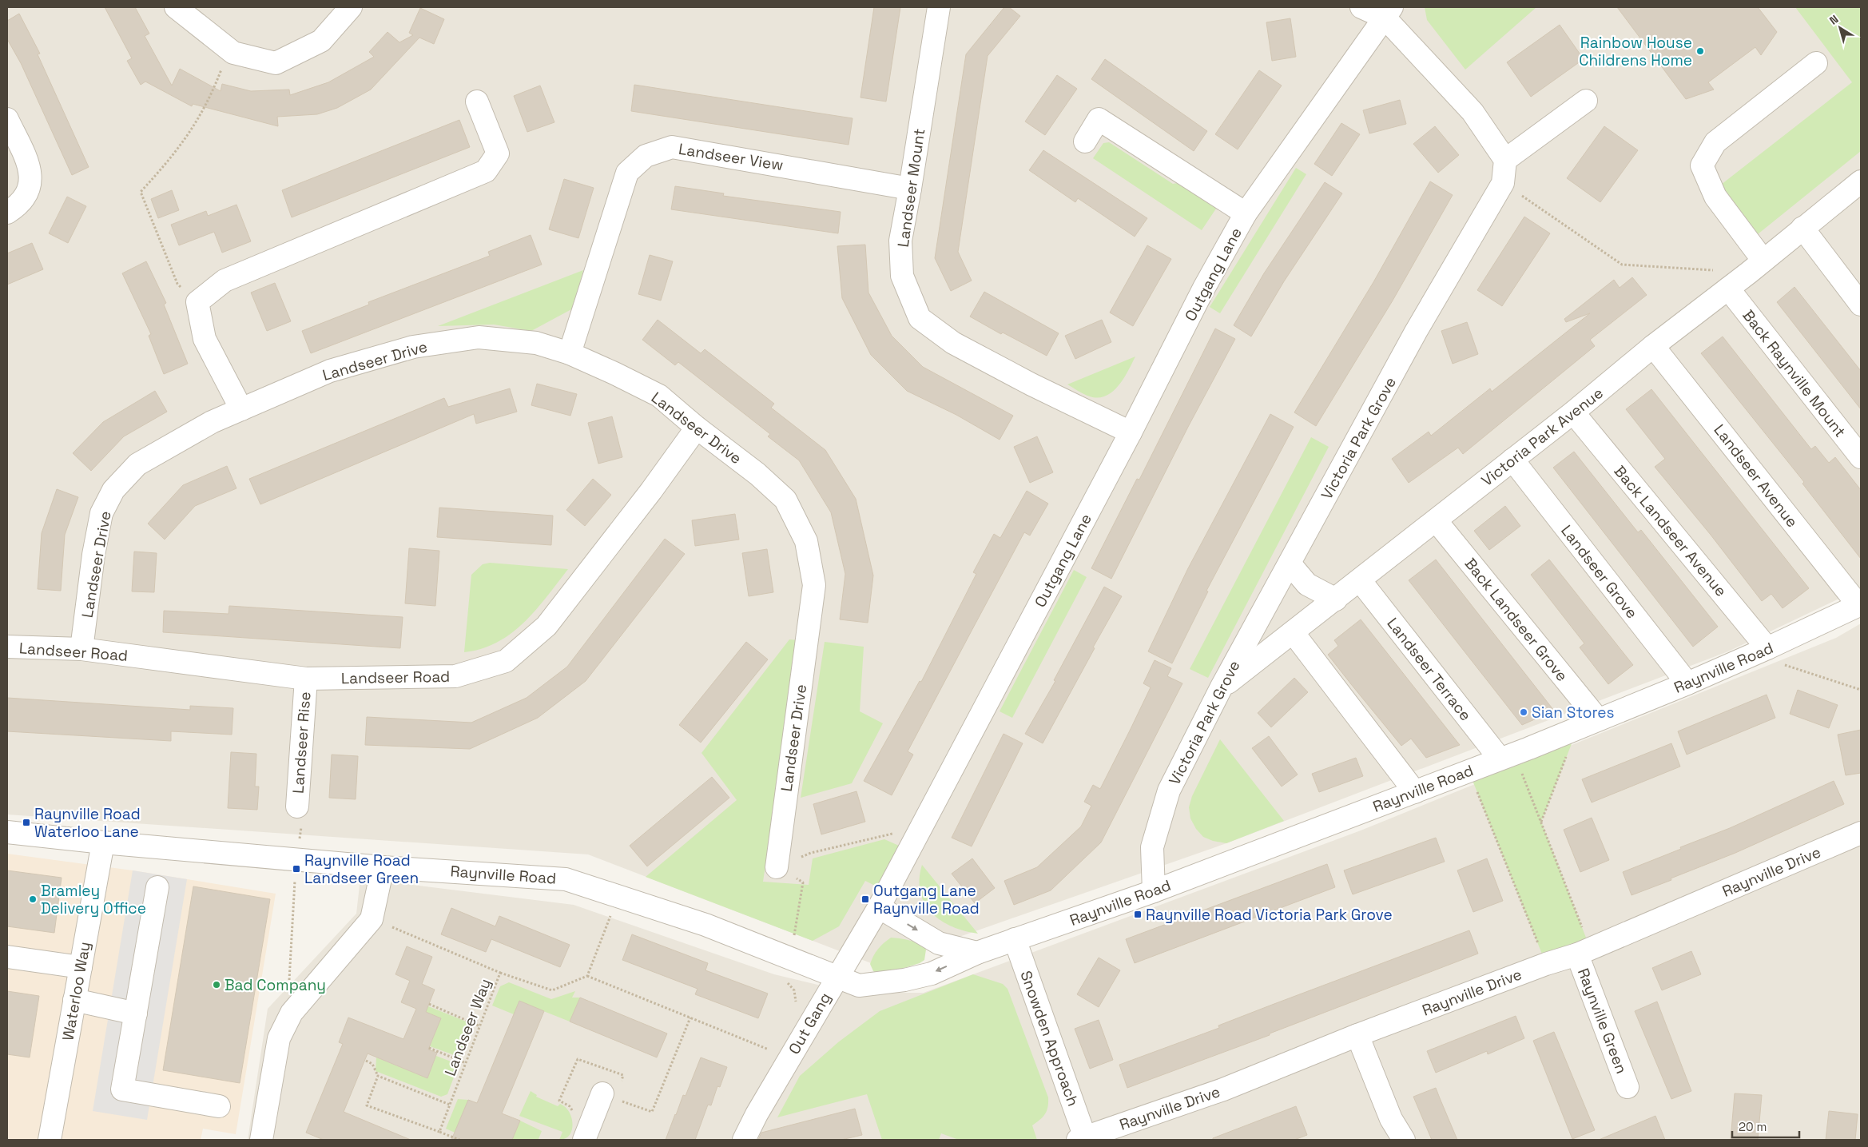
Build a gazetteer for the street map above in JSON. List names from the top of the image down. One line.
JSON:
{"streets":{"street":["Landseer View","Landseer Mount","Outgang Lane","Landseer Drive","Back Raynville Mount","Victoria Park Avenue","Victoria Park Grove","Landseer Avenue","Back Landseer Avenue","Landseer Grove","Back Landseer Grove","Landseer Road","Raynville Road","Landseer Terrace","Landseer Rise","Raynville Drive","Waterloo Way","Raynville Green","Out Gang","Snowden Approach"],"path":["Landseer Way"]},"crossings":[["Landseer View","Landseer Mount"],["Landseer View","Landseer Drive"],["Landseer Mount","Outgang Lane"],["Outgang Lane","Out Gang"],["Landseer Drive","Landseer Road"],["Back Raynville Mount","Victoria Park Avenue"],["Victoria Park Avenue","Victoria Park Grove"],["Victoria Park Avenue","Landseer Avenue"],["Victoria Park Avenue","Back Landseer Avenue"],["Victoria Park Avenue","Landseer Grove"],["Victoria Park Avenue","Back Landseer Grove"],["Victoria Park Avenue","Landseer Terrace"],["Victoria Park Grove","Raynville Road"],["Landseer Avenue","Raynville Road"],["Back Landseer Avenue","Raynville Road"],["Landseer Grove","Raynville Road"],["Back Landseer Grove","Raynville Road"],["Landseer Road","Landseer Rise"],["Raynville Road","Landseer Terrace"],["Raynville Road","Waterloo Way"],["Raynville Road","Out Gang"],["Raynville Road","Snowden Approach"],["Raynville Drive","Raynville Green"],["Raynville Drive","Snowden Approach"]],"places":{"other":["Rainbow House Childrens Home","Sian Stores","Bramley Delivery Office","Bad Company"],"transit":["Raynville Road Waterloo Lane","Raynville Road Landseer Green","Outgang Lane Raynville Road","Raynville Road Victoria Park Grove"]},"scale_bar":"20 m","north":"top left"}
